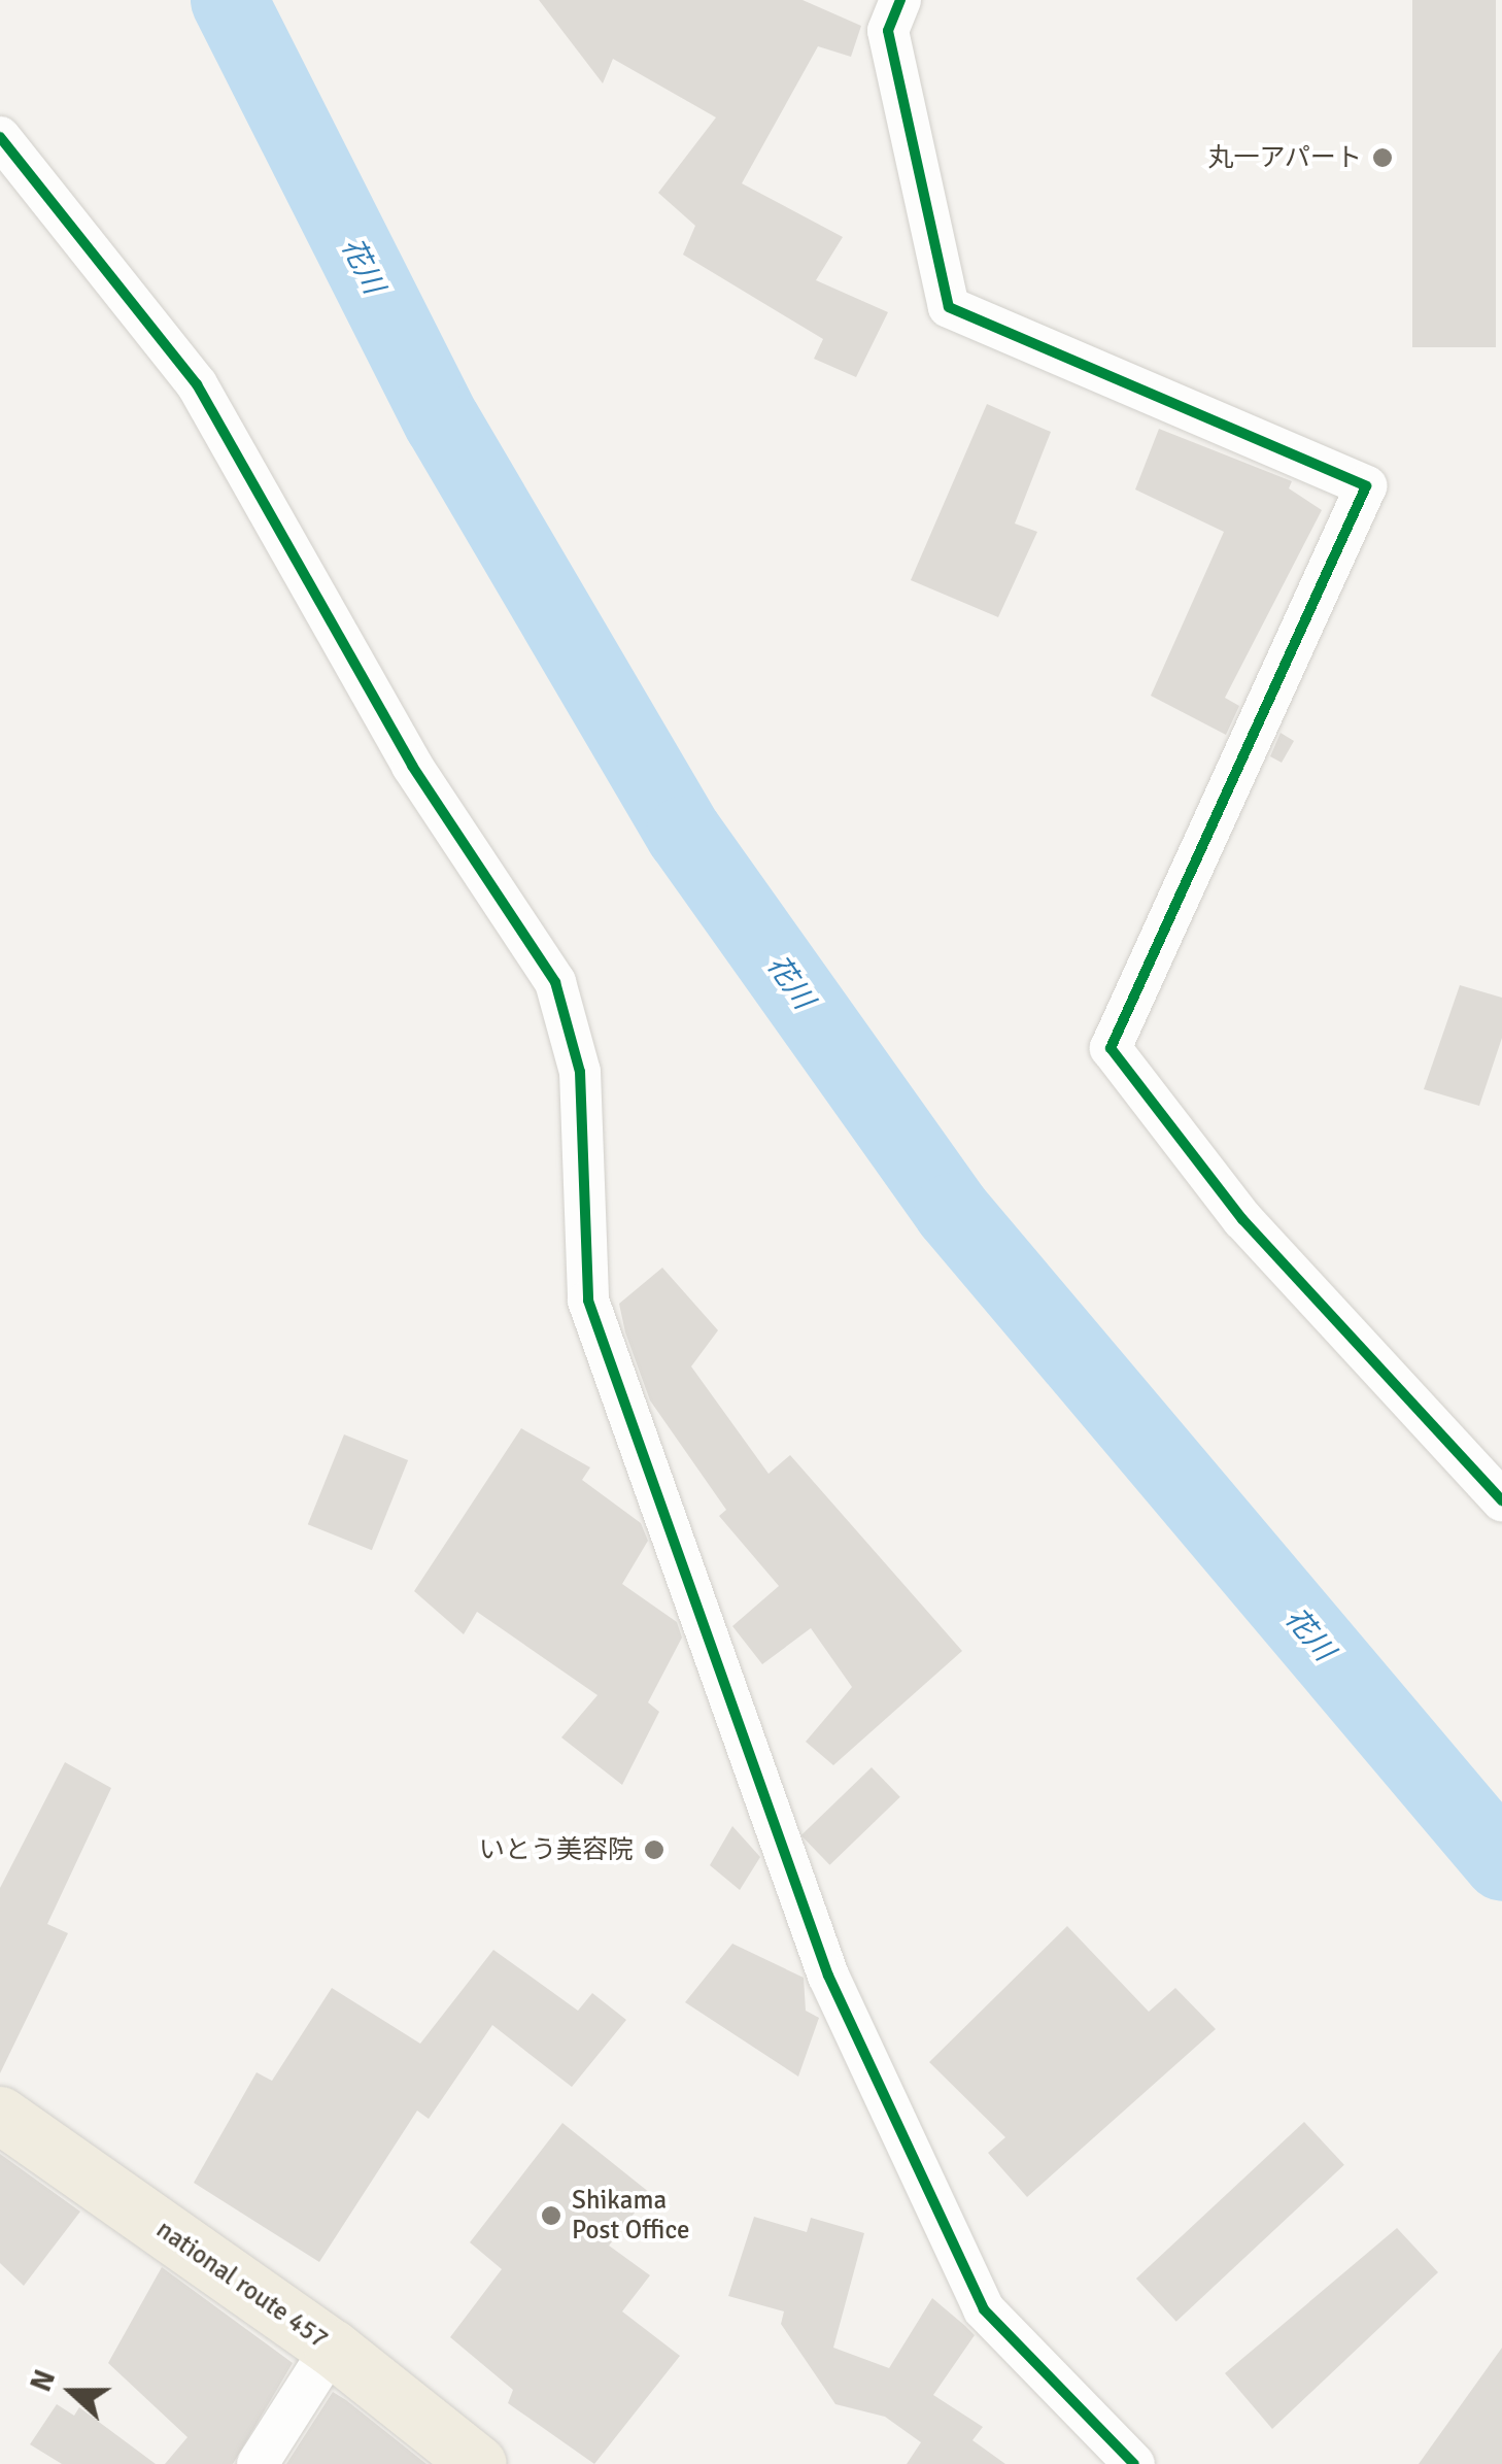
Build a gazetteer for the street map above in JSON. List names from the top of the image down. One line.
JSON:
{"streets":{"highway":["national route 457"]},"water":["花川"],"places":["丸一アパート","いとう美容院","Shikama Post Office"],"north":"left"}
